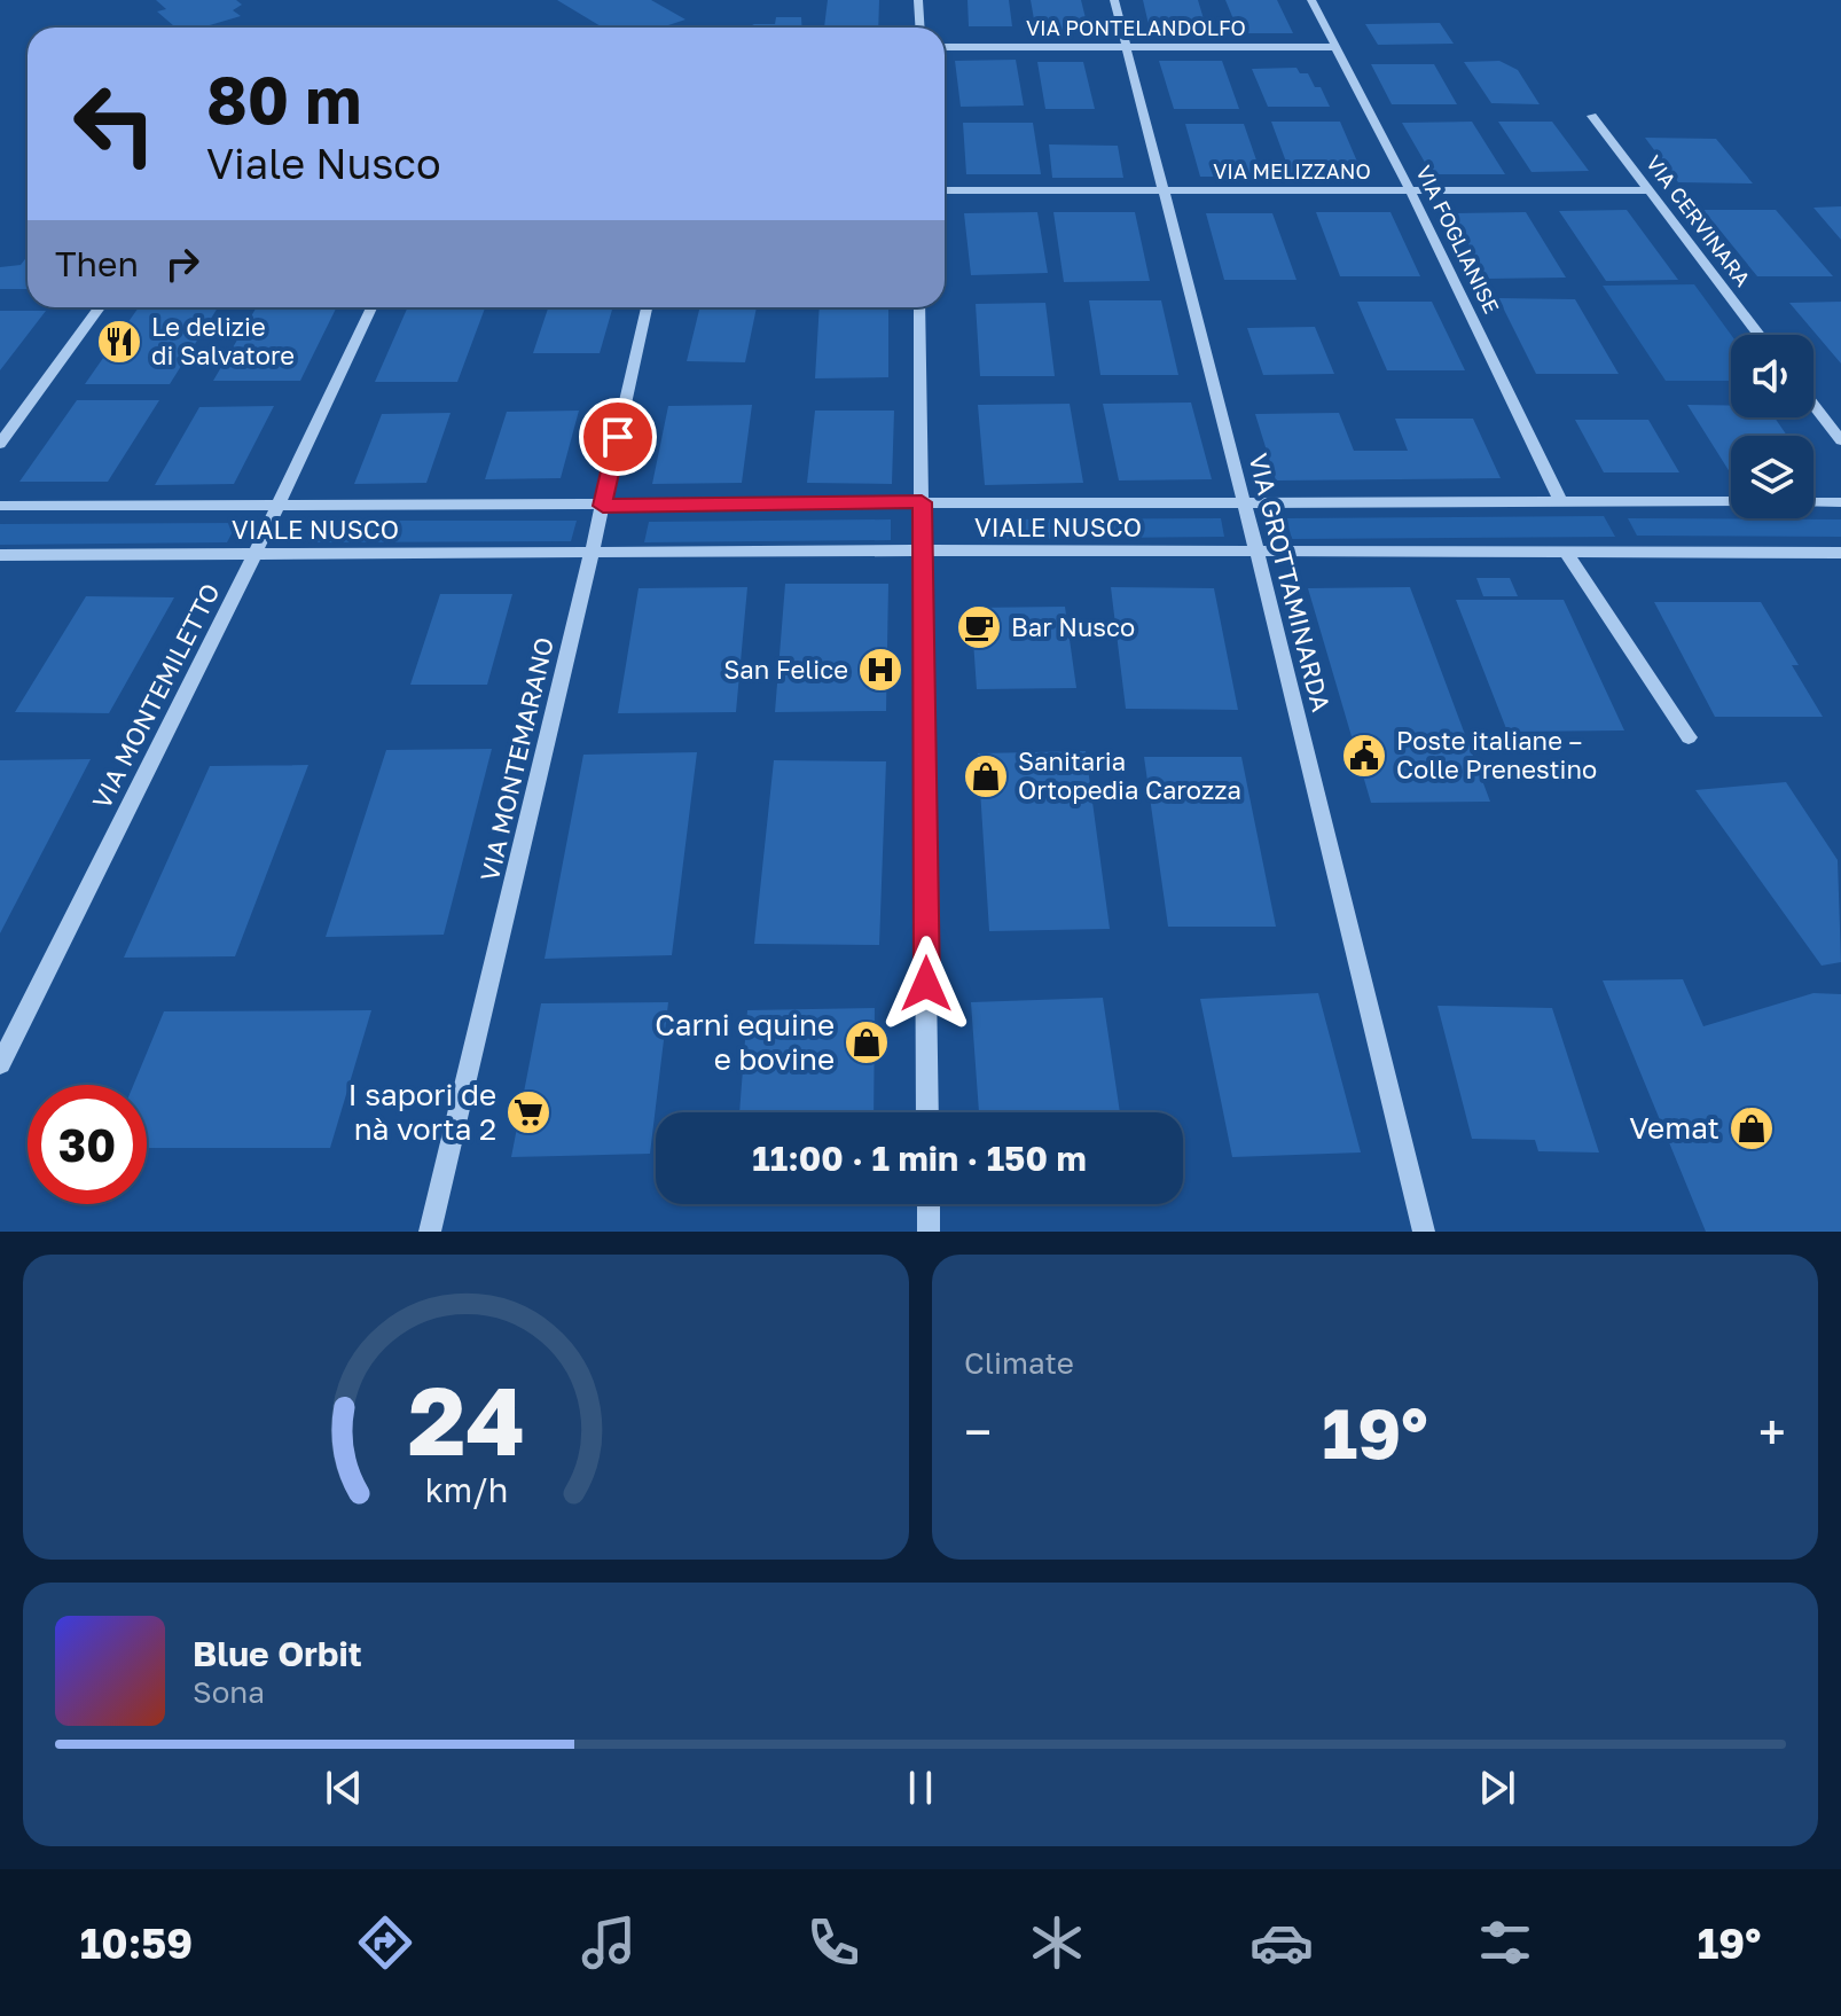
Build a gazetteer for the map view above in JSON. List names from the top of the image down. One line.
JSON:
{"streets":{"street":["VIA PONTELANDOLFO","VIA MELIZZANO","VIA CERVINARA","VIA FOGLIANISE","VIALE NUSCO","VIA GROTTAMINARDA","VIA MONTEMILETTO","VIA MONTEMARANO"]},"crossings":[["VIA PONTELANDOLFO","VIA FOGLIANISE"],["VIA PONTELANDOLFO","VIA GROTTAMINARDA"],["VIA MELIZZANO","VIA CERVINARA"],["VIA MELIZZANO","VIA FOGLIANISE"],["VIA MELIZZANO","VIA GROTTAMINARDA"],["VIA FOGLIANISE","VIALE NUSCO"],["VIALE NUSCO","VIA GROTTAMINARDA"],["VIALE NUSCO","VIA MONTEMILETTO"],["VIALE NUSCO","VIA MONTEMARANO"]],"places":{"restaurant":["Le delizie di Salvatore"],"cafe":["Bar Nusco"],"hospital":["San Felice"],"public building":["Poste italiane – Colle Prenestino"],"shop":["Sanitaria Ortopedia Carozza","Carni equine e bovine","Vemat"],"supermarket":["I sapori de nà vorta 2"]},"page":{"turn":["80 m","Viale Nusco"],"then":"Then","limit":"30","trip":"11:00 · 1 min · 150 m","tile":"Climate","heat":["−","19°","+"],"song":["Blue Orbit","Sona"],"tabs":["10:59","19°"],"gauge":["24","km/h"]}}
